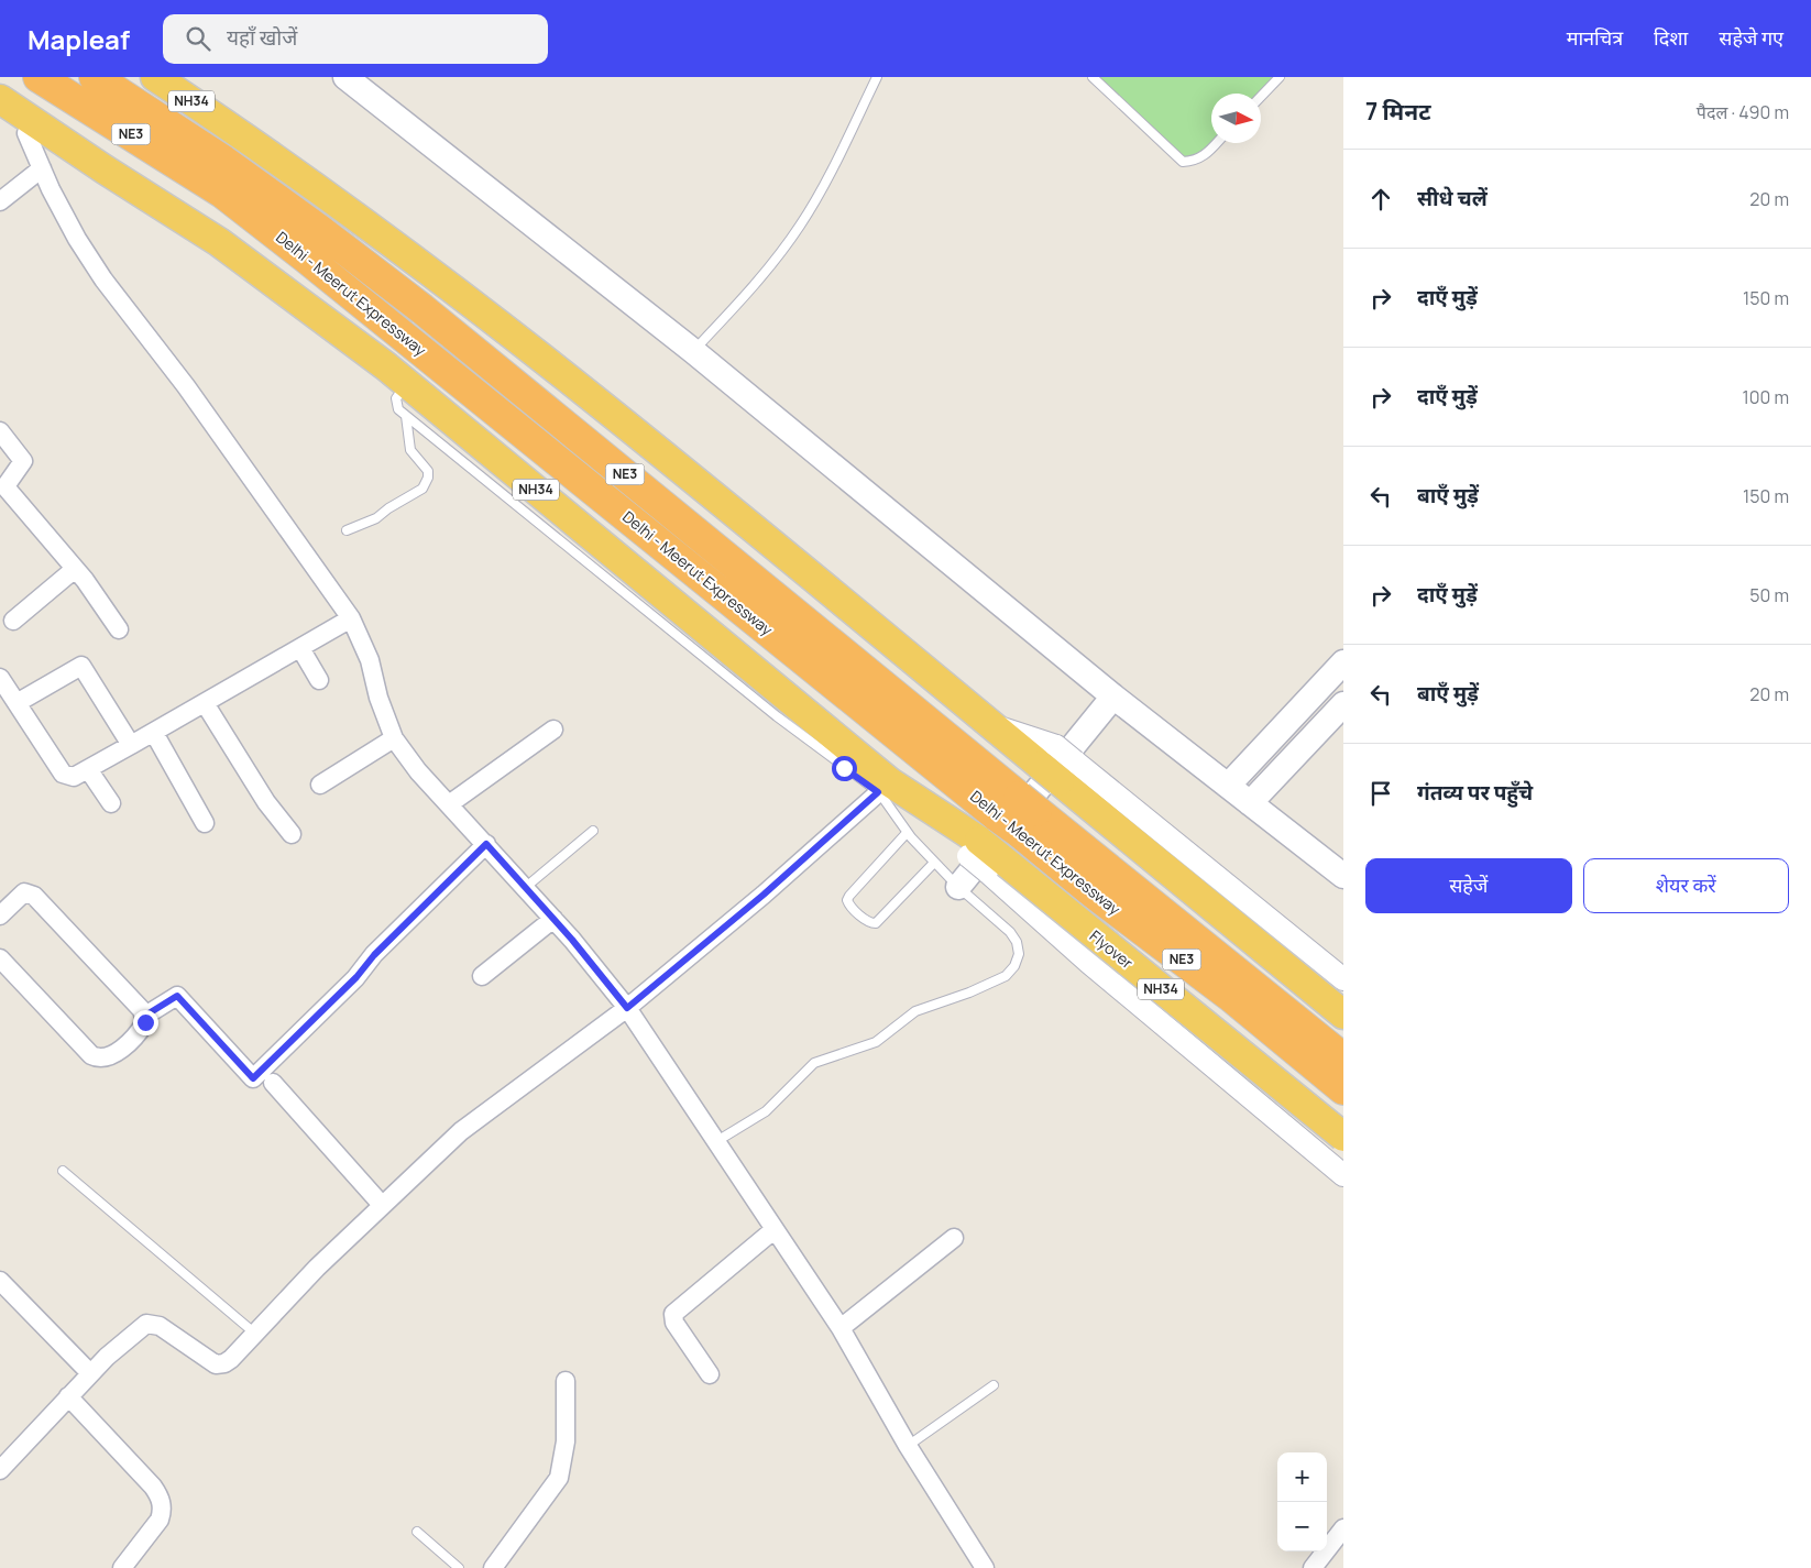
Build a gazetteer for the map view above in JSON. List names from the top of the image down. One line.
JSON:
{"streets":{"highway":["NH34","NE3","Delhi - Meerut Expressway","Flyover"]},"crossings":[["NH34","Flyover"]],"north":"right","page":{"header":"Mapleaf","search":"यहाँ खोजें","nav":["मानचित्र","दिशा","सहेजे गए"],"heading":["7 मिनट","पैदल · 490 m"],"list":[["सीधे चलें","20 m"],["दाएँ मुड़ें","150 m"],["दाएँ मुड़ें","100 m"],["बाएँ मुड़ें","150 m"],["दाएँ मुड़ें","50 m"],["बाएँ मुड़ें","20 m"],"गंतव्य पर पहुँचे"],"buttons":["सहेजें","शेयर करें"],"map_buttons":["+","−"]}}
